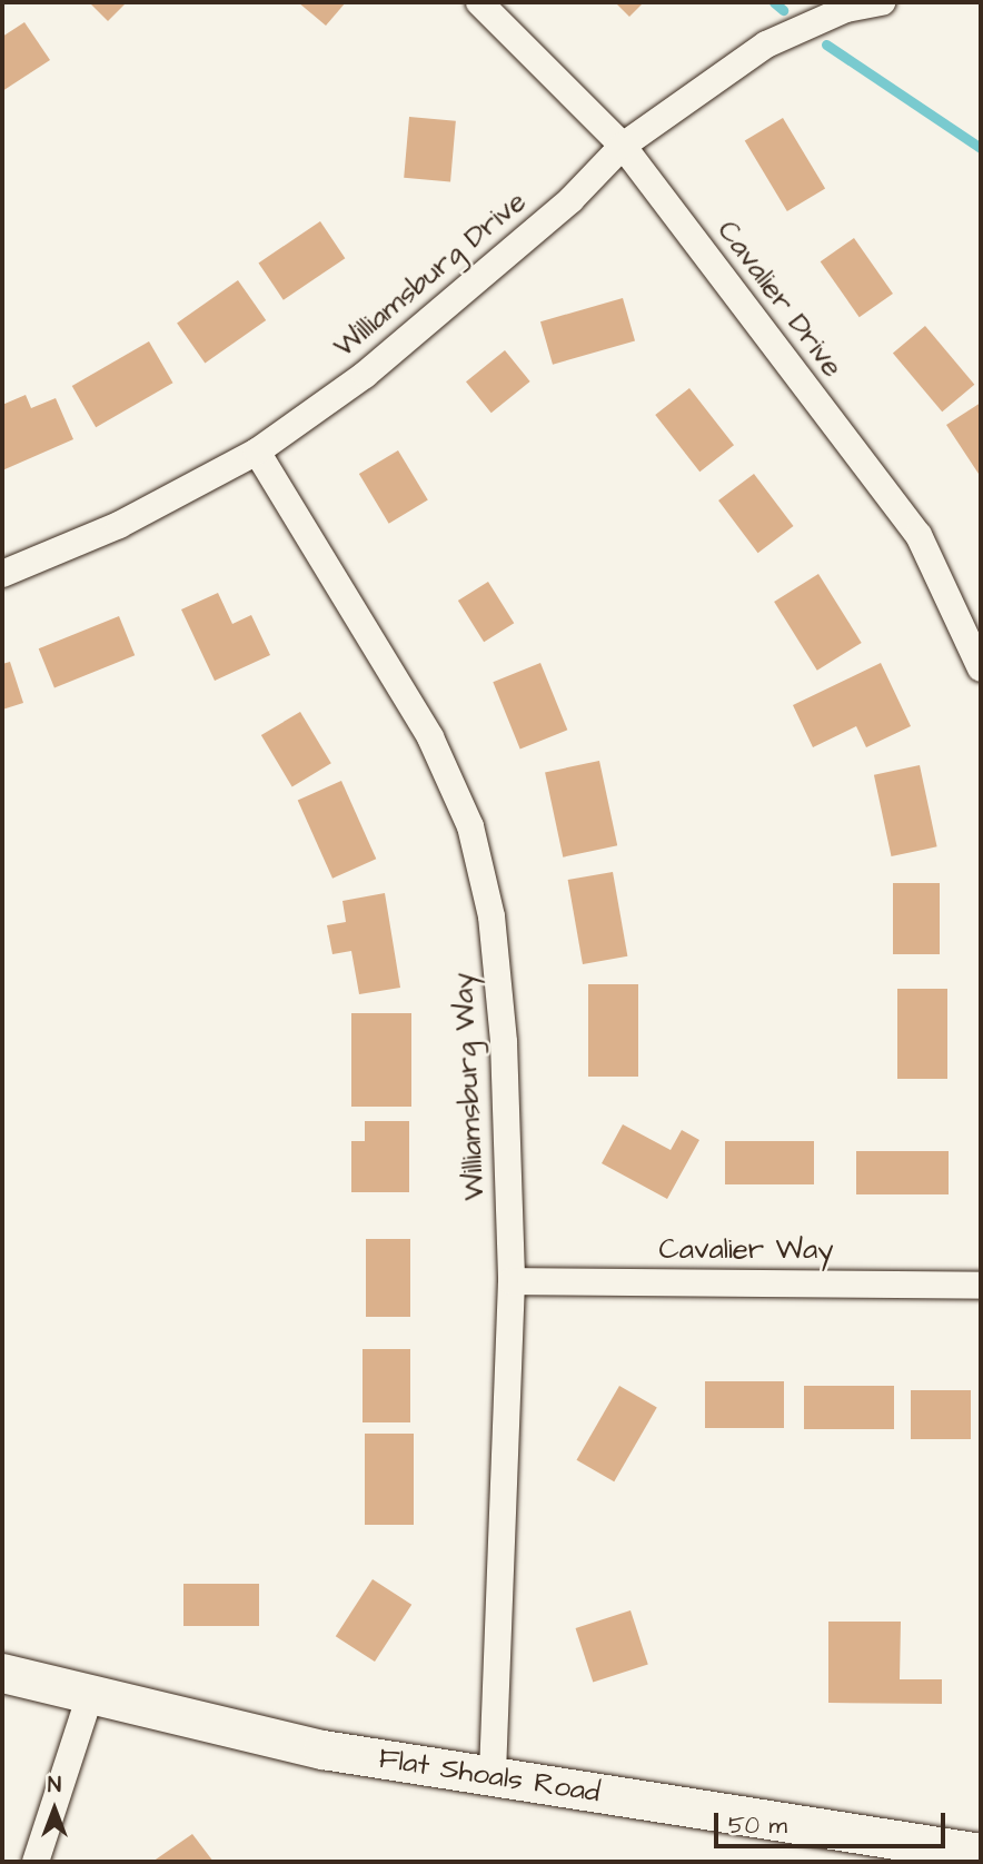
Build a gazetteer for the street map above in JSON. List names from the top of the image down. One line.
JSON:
{"streets":{"main road":["Flat Shoals Road"],"street":["Williamsburg Drive","Cavalier Drive","Williamsburg Way","Cavalier Way"]},"crossings":[["Williamsburg Drive","Cavalier Drive"],["Williamsburg Drive","Williamsburg Way"],["Williamsburg Way","Cavalier Way"],["Williamsburg Way","Flat Shoals Road"]],"scale_bar":"50 m","north":"top"}
